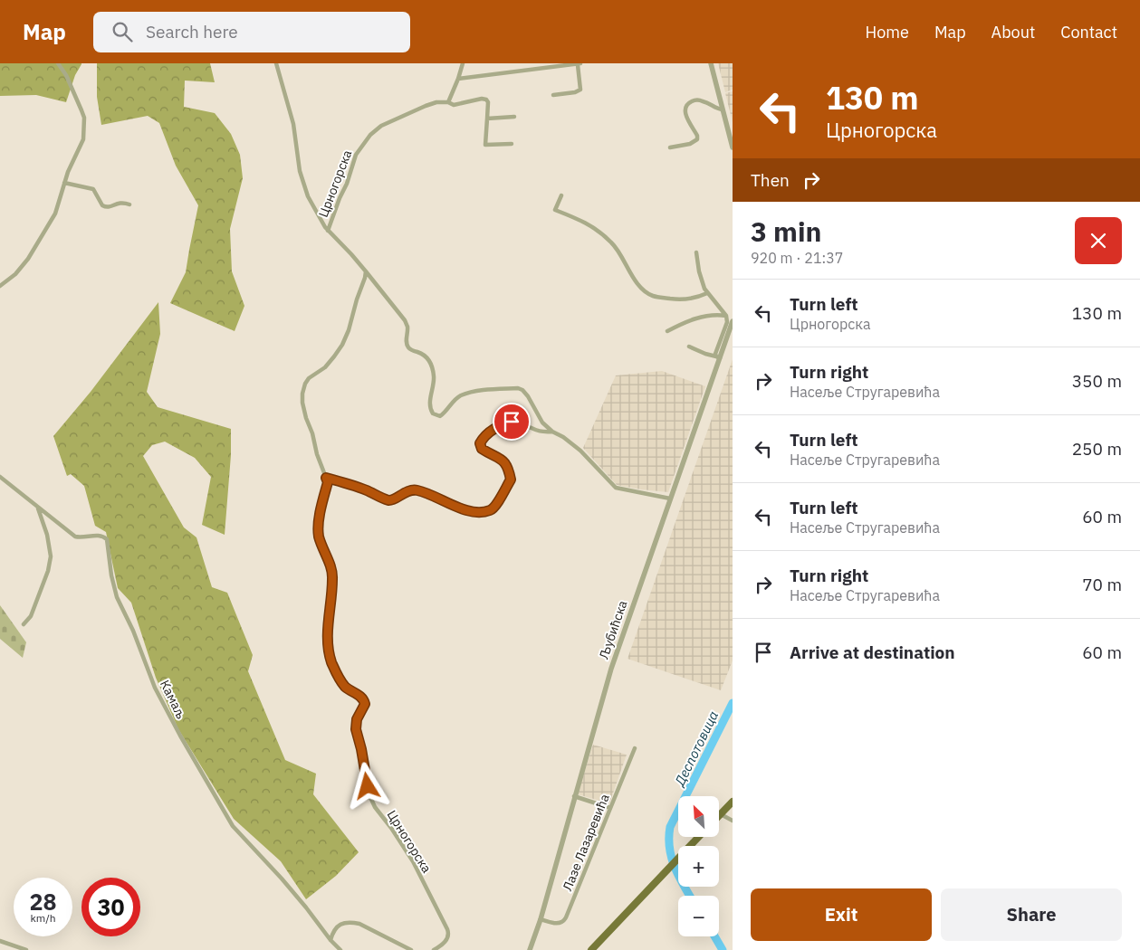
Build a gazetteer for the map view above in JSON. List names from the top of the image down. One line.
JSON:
{"streets":{"street":["Црногорска","Љубићска","Камаљ","Лазе Лазаревића"]},"crossings":[["Љубићска","Лазе Лазаревића"]],"water":["Деспотовица"],"north":"top left","page":{"header":"Map","search":"Search here","nav":["Home","Map","About","Contact"],"turn":["130 m","Црногорска"],"then":"Then","heading":["3 min","920 m · 21:37"],"list":[{"name":"Turn left","note":"Црногорска","value":"130 m"},{"name":"Turn right","note":"Насеље Стругаревића","value":"350 m"},{"name":"Turn left","note":"Насеље Стругаревића","value":"250 m"},{"name":"Turn left","note":"Насеље Стругаревића","value":"60 m"},{"name":"Turn right","note":"Насеље Стругаревића","value":"70 m"},{"name":"Arrive at destination","value":"60 m"}],"map_buttons":["+","−"],"speed":"28 km/h","limit":"30","buttons":["Exit","Share"]}}
